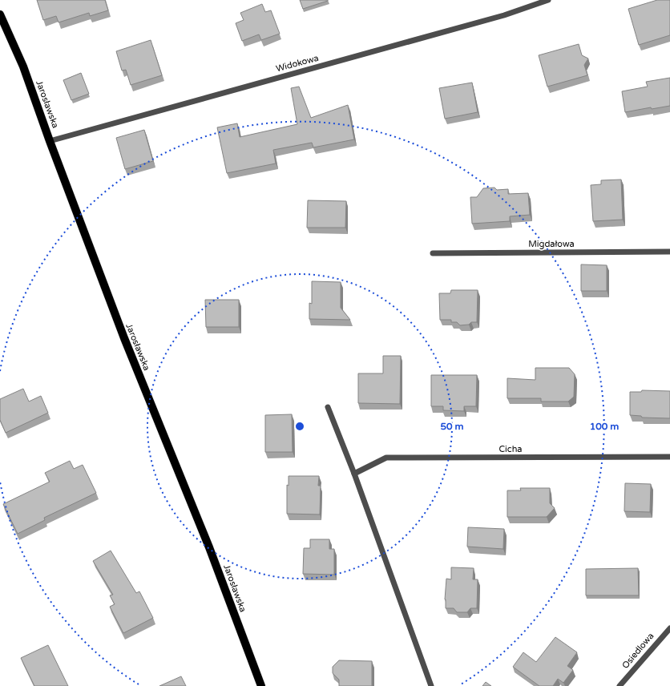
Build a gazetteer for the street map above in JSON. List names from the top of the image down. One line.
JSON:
{"streets":{"main road":["Jarosławska"],"street":["Widokowa","Migdałowa","Cicha","Osiedlowa"]},"crossings":[["Widokowa","Jarosławska"]],"rings":["50 m","100 m"]}
